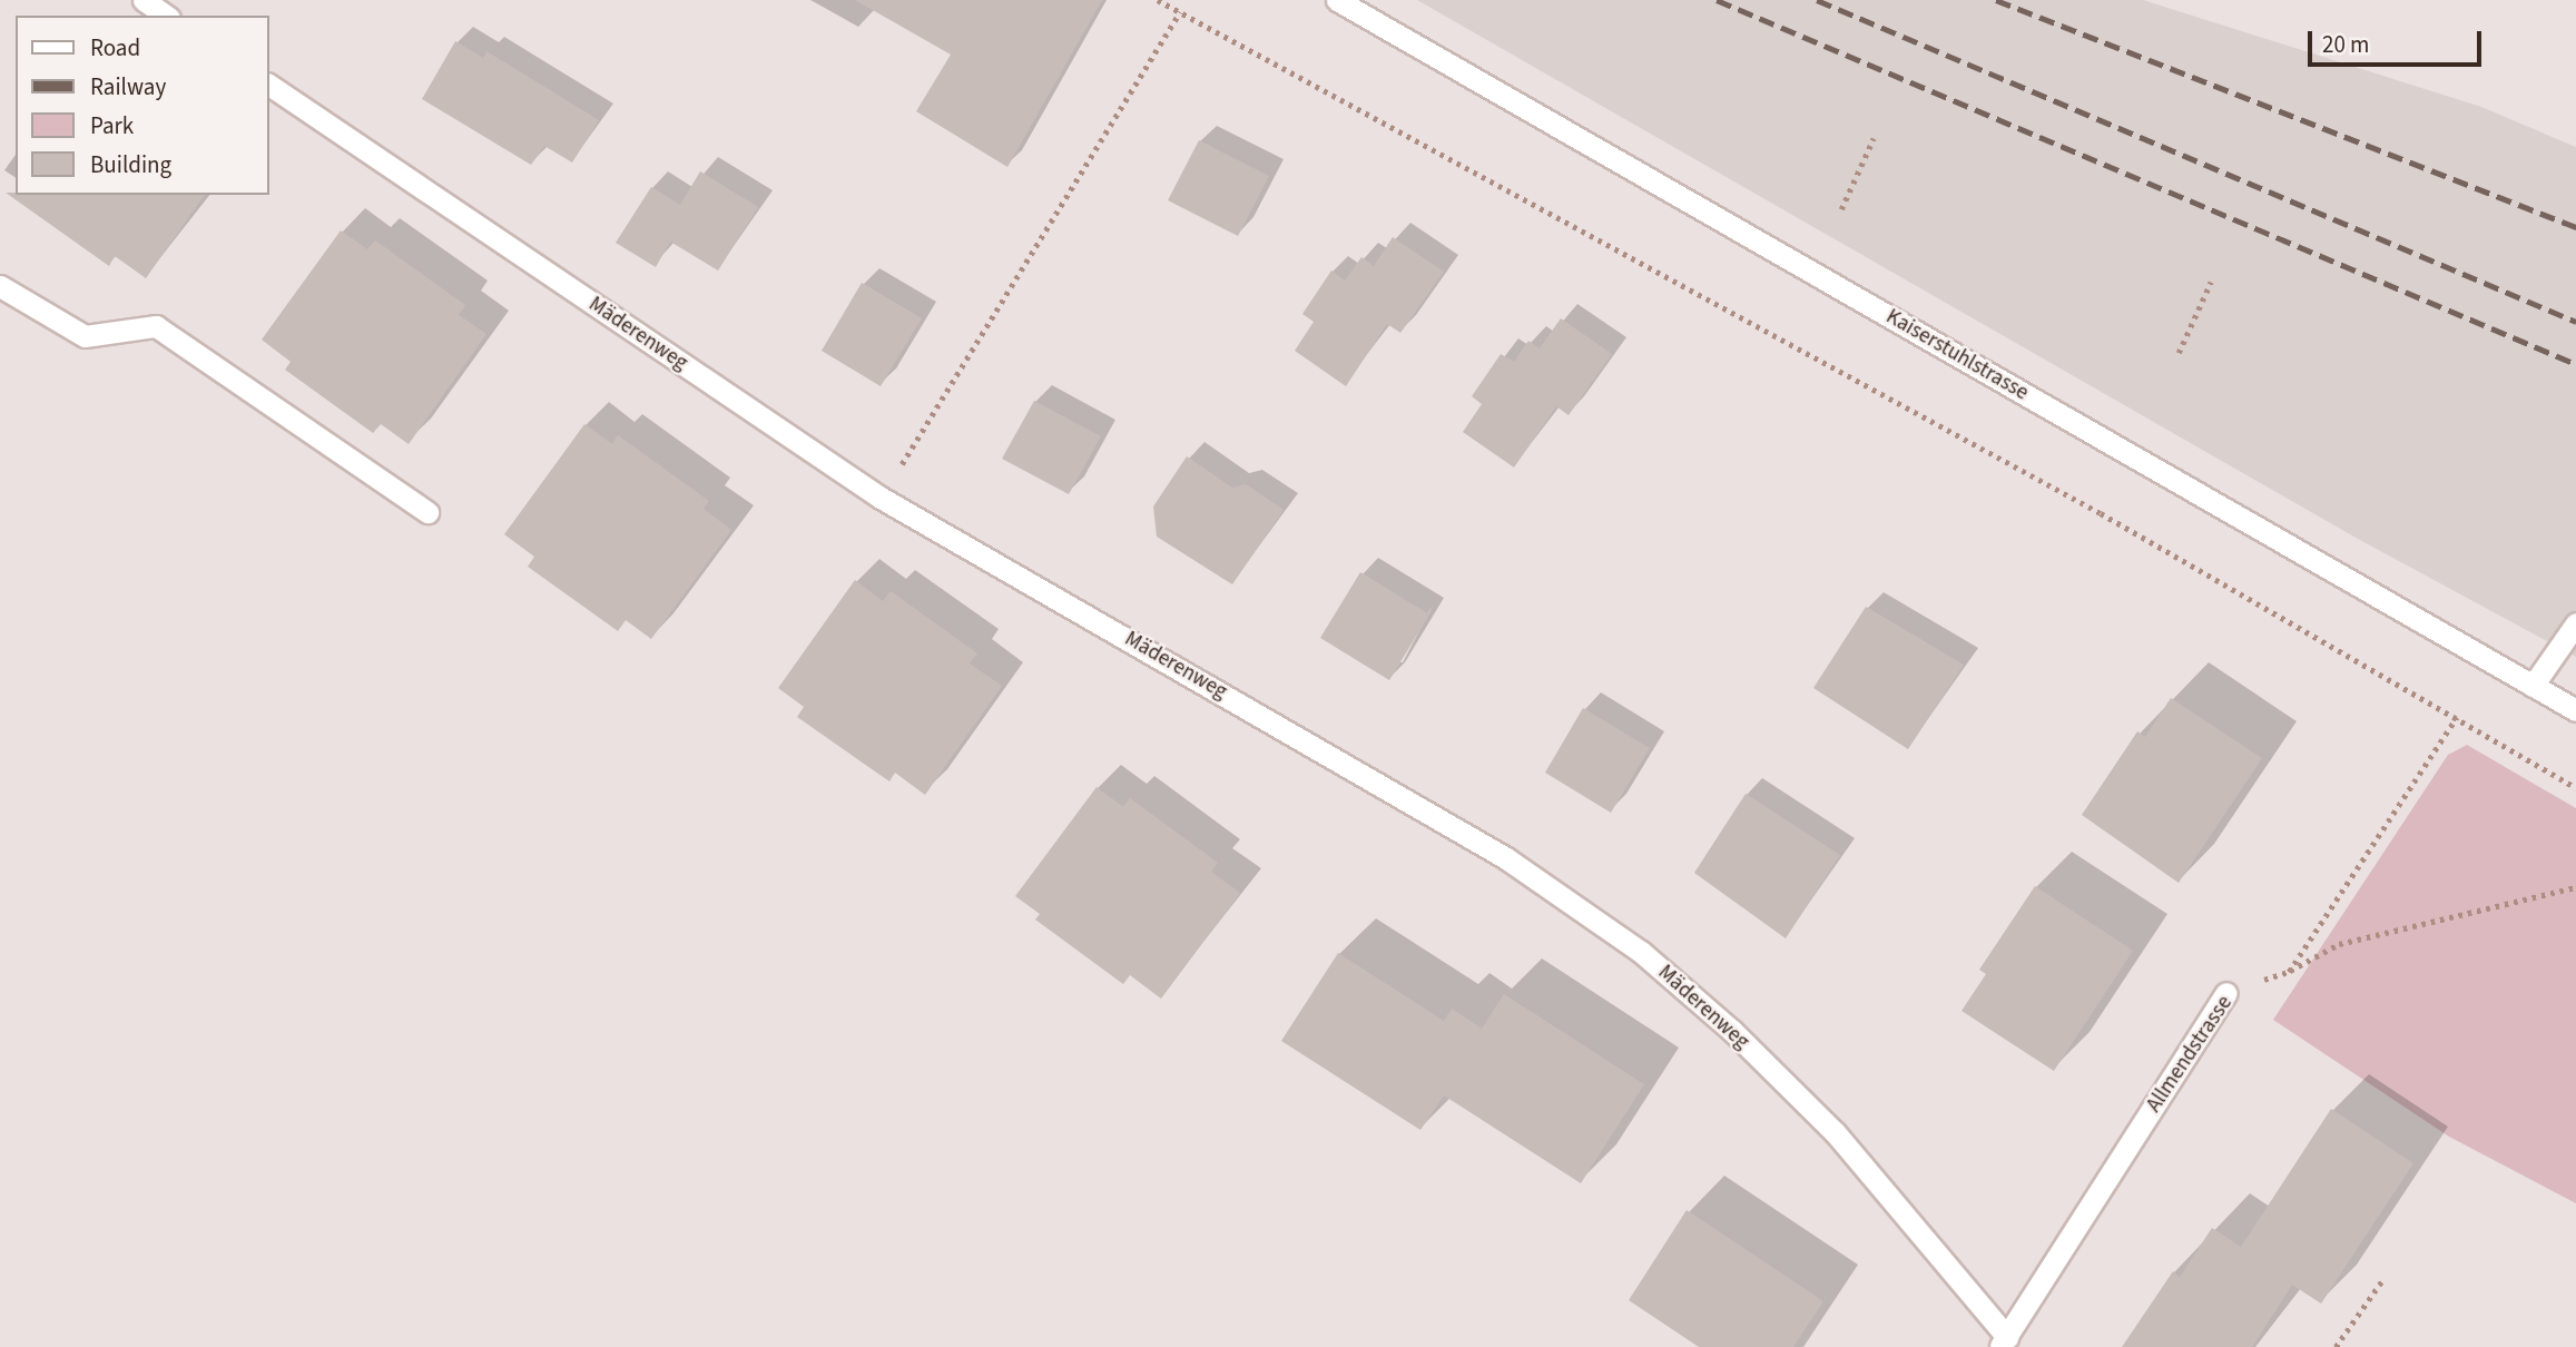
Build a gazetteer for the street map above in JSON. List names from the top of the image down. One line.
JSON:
{"streets":{"street":["Mäderenweg","Kaiserstuhlstrasse","Allmendstrasse"]},"crossings":[["Mäderenweg","Allmendstrasse"]],"legend":["Road","Railway","Park","Building"],"scale_bar":"20 m"}
